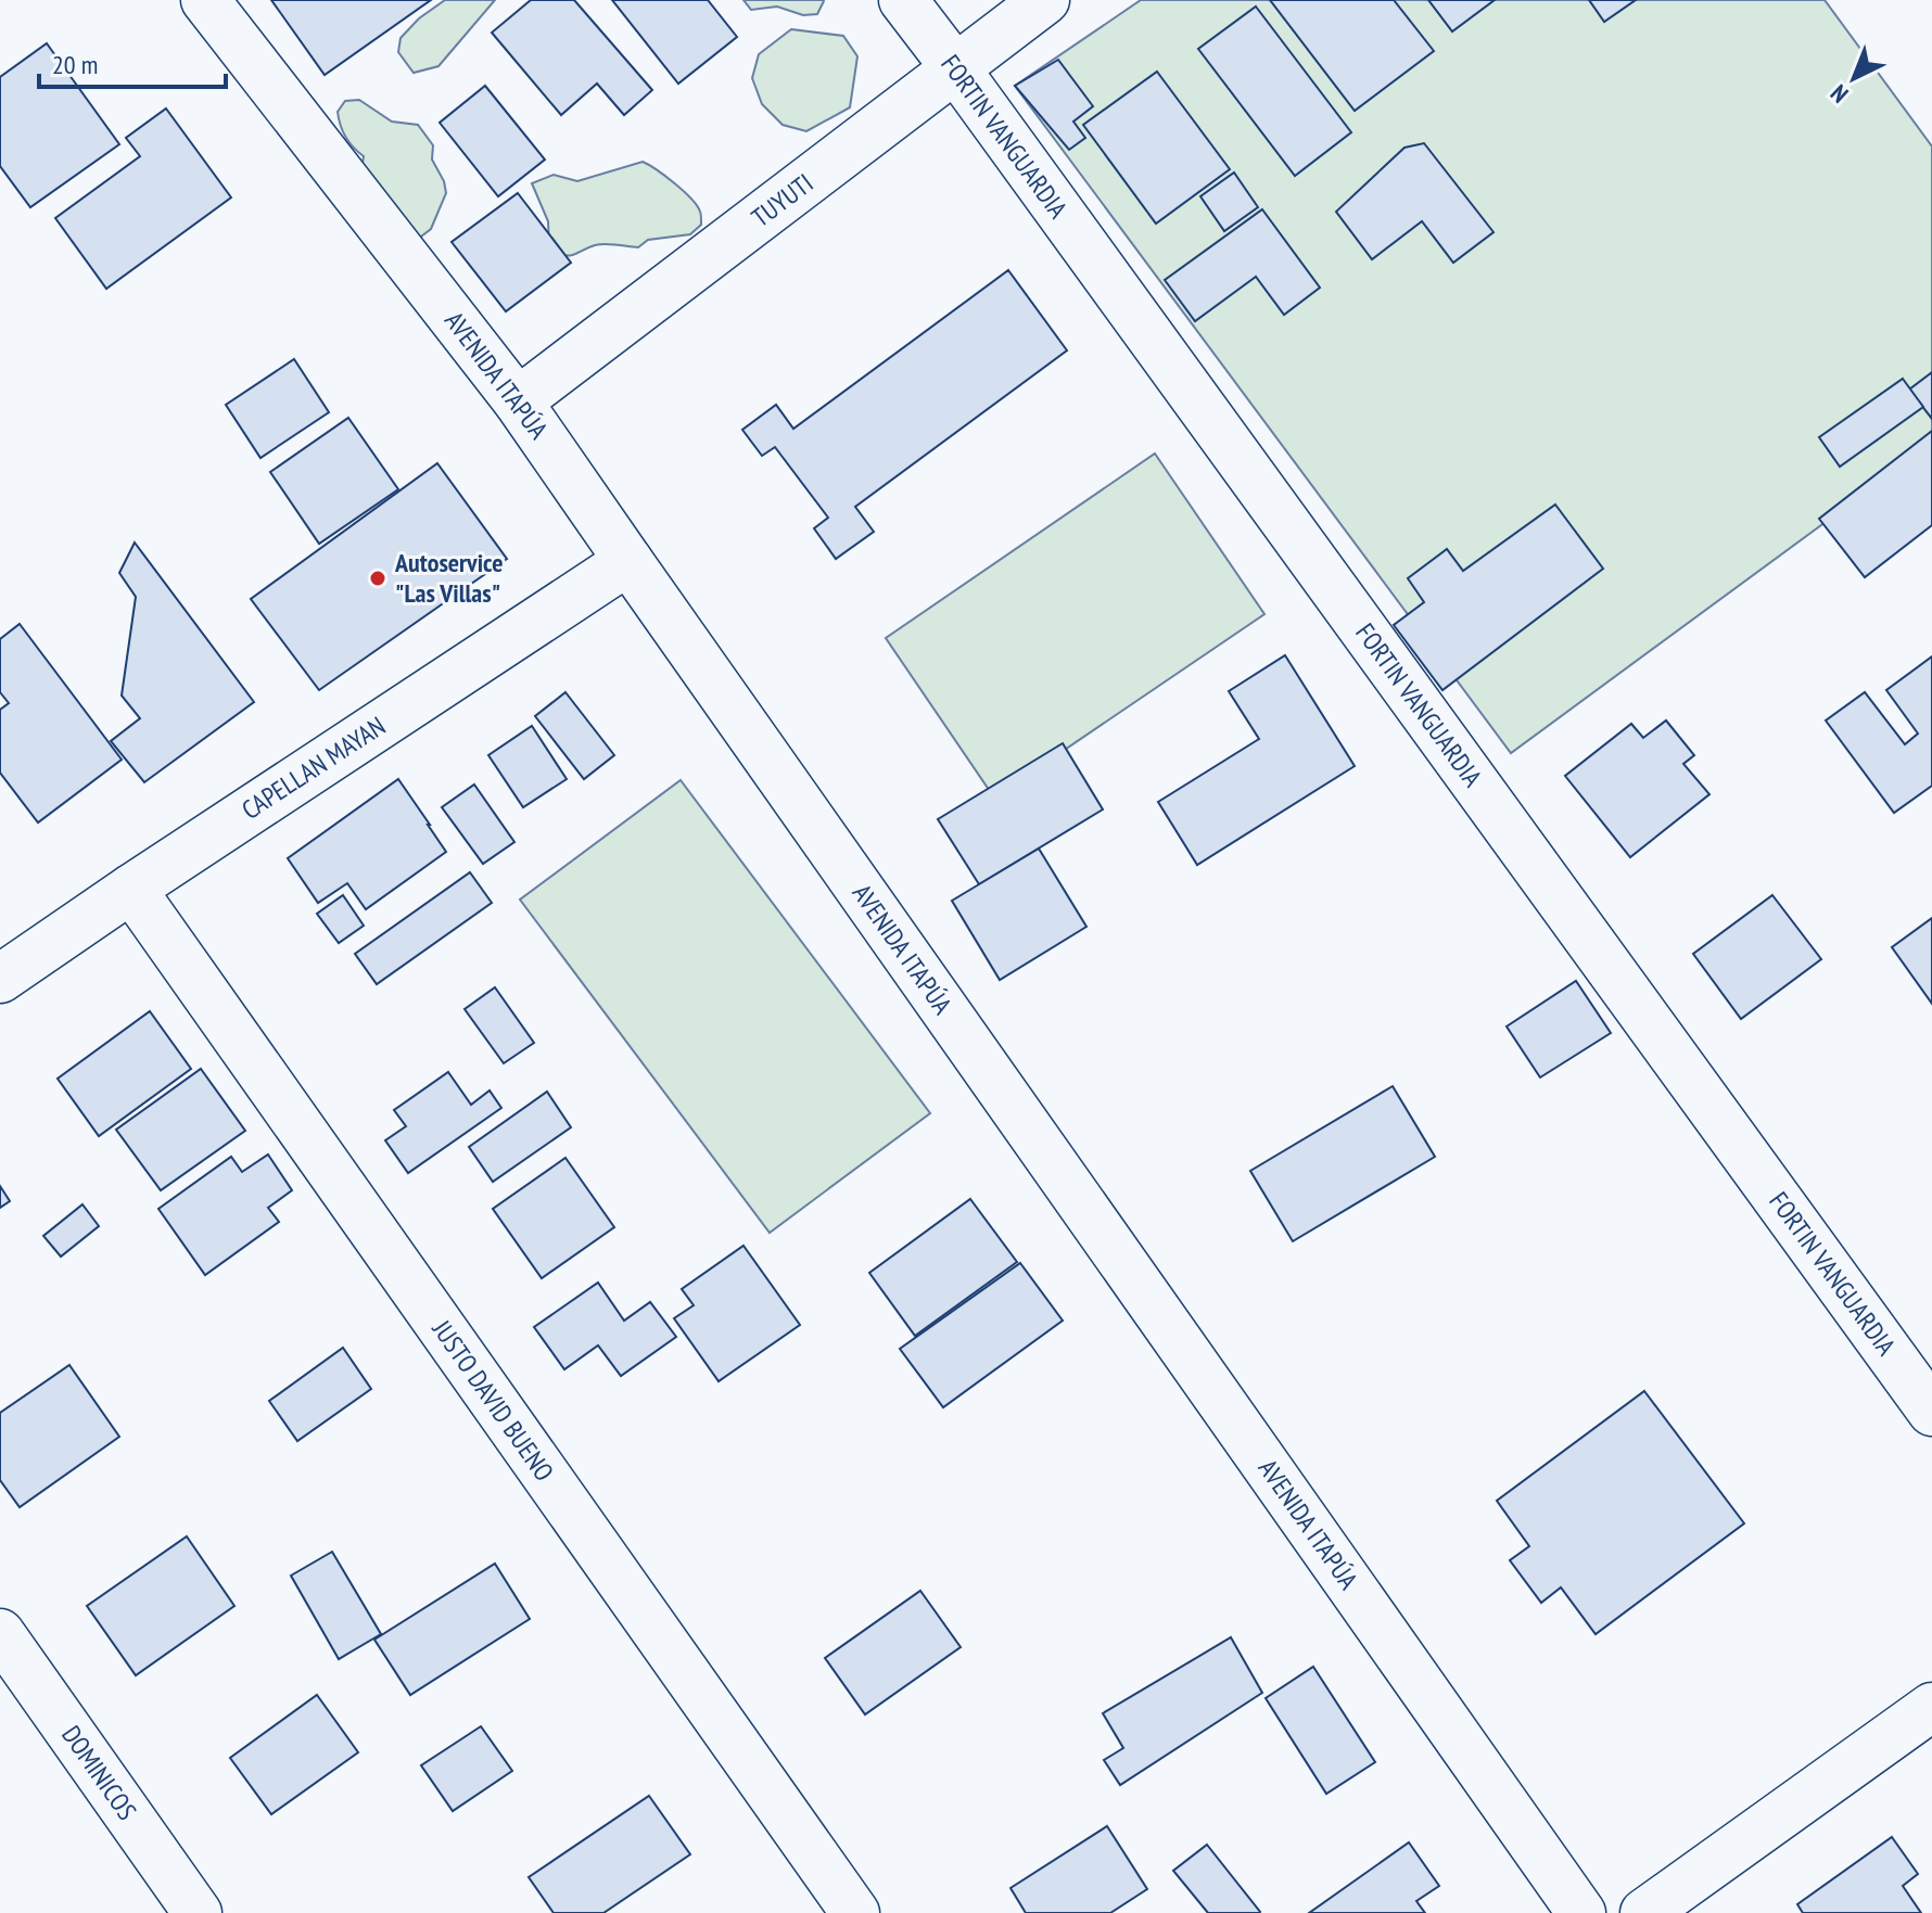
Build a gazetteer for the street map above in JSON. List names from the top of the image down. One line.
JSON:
{"streets":{"street":["FORTIN VANGUARDIA","TUYUTI","AVENIDA ITAPÚA","CAPELLAN MAYAN","JUSTO DAVID BUENO","DOMINICOS"]},"crossings":[["FORTIN VANGUARDIA","TUYUTI"],["TUYUTI","AVENIDA ITAPÚA"],["AVENIDA ITAPÚA","CAPELLAN MAYAN"],["CAPELLAN MAYAN","JUSTO DAVID BUENO"]],"places":["Autoservice \"Las Villas\""],"scale_bar":"20 m","north":"bottom left"}
